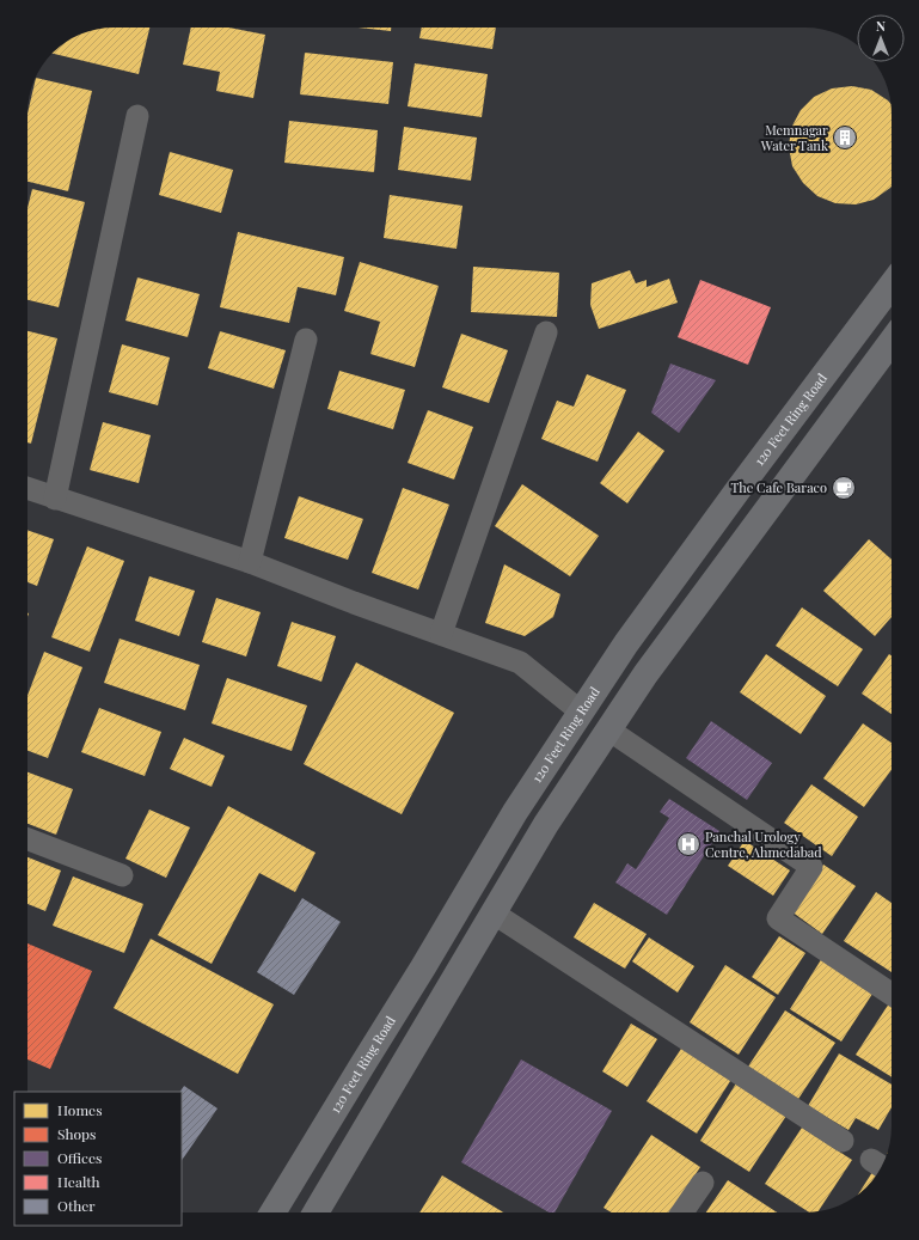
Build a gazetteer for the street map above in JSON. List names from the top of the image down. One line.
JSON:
{"streets":{"main road":["120 Feet Ring Road"]},"places":{"building":["Memnagar Water Tank"],"cafe":["The Cafe Baraco"],"hospital":["Panchal Urology Centre, Ahmedabad"]},"legend":["Homes","Shops","Offices","Health","Other"],"north":"top"}
